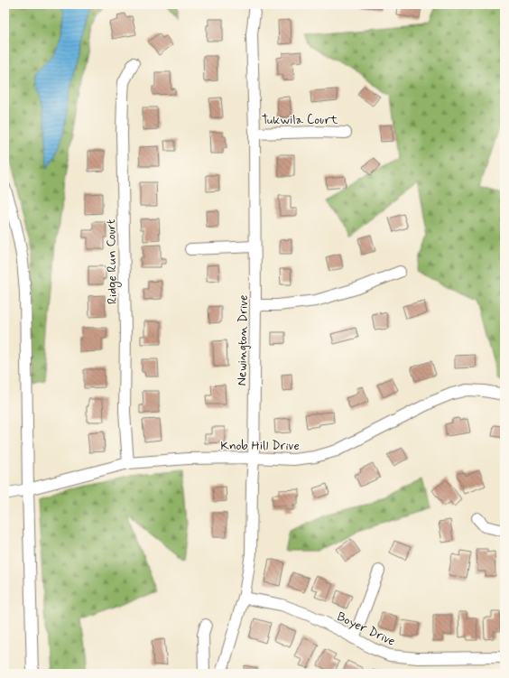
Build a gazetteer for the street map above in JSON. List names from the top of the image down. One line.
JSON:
{"streets":{"street":["Tukwila Court","Ridge Run Court","Newington Drive","Knob Hill Drive","Boyer Drive"]},"crossings":[["Tukwila Court","Newington Drive"],["Ridge Run Court","Knob Hill Drive"],["Newington Drive","Knob Hill Drive"],["Newington Drive","Boyer Drive"]]}
